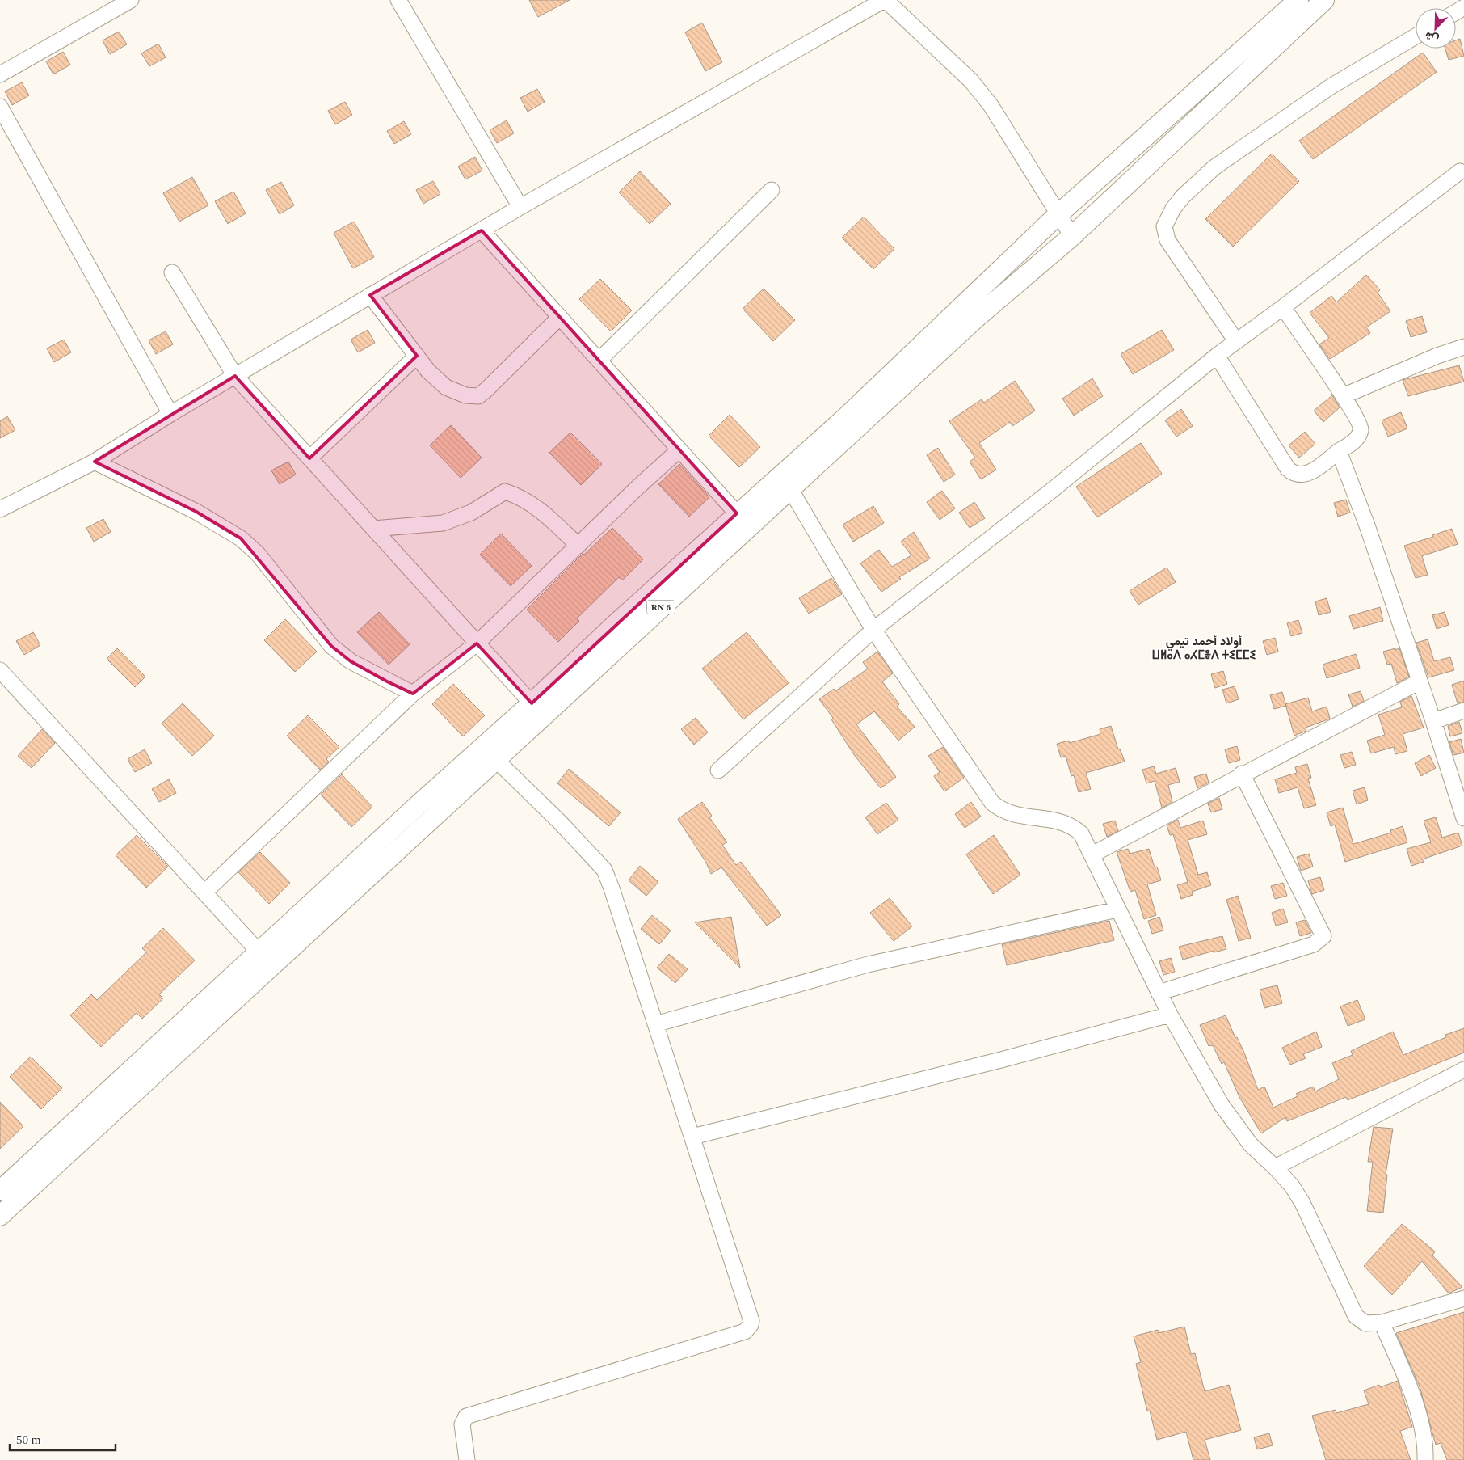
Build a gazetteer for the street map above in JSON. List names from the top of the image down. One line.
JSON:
{"streets":{"main road":["RN 6"]},"districts":["أولاد أحمد تيمي ⵡⵍⴰⴷ ⴰⵃⵎⴻⴷ ⵜⵉⵎⵎⵉ"],"scale_bar":"50 m","north":"bottom left"}
